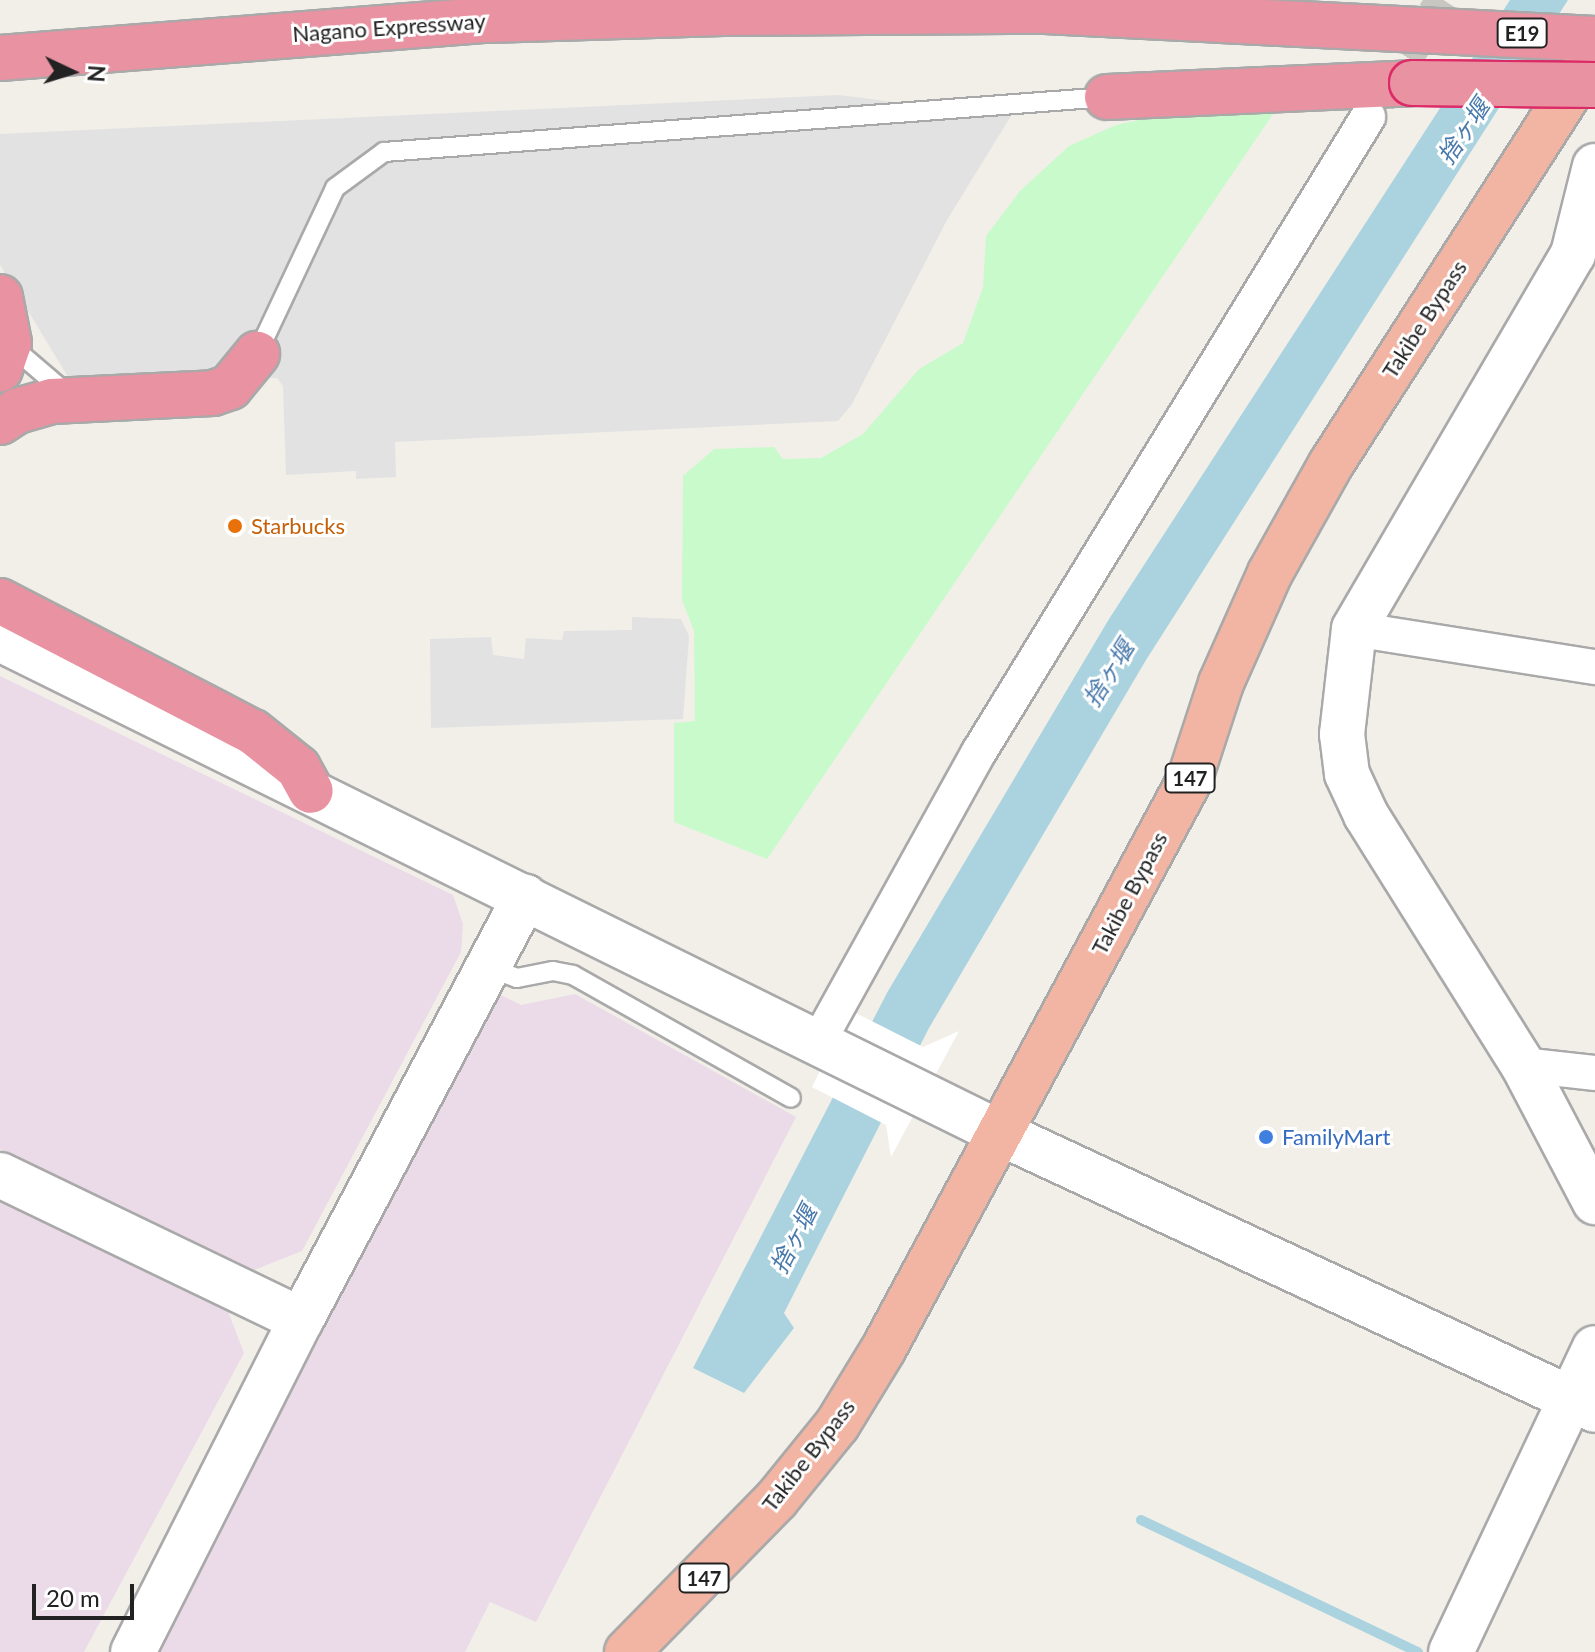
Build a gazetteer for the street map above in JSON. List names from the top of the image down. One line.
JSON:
{"streets":{"highway":["Nagano Expressway","E19","Takibe Bypass","147"]},"water":["捨ヶ堰"],"places":["Starbucks","FamilyMart"],"scale_bar":"20 m","north":"right"}
